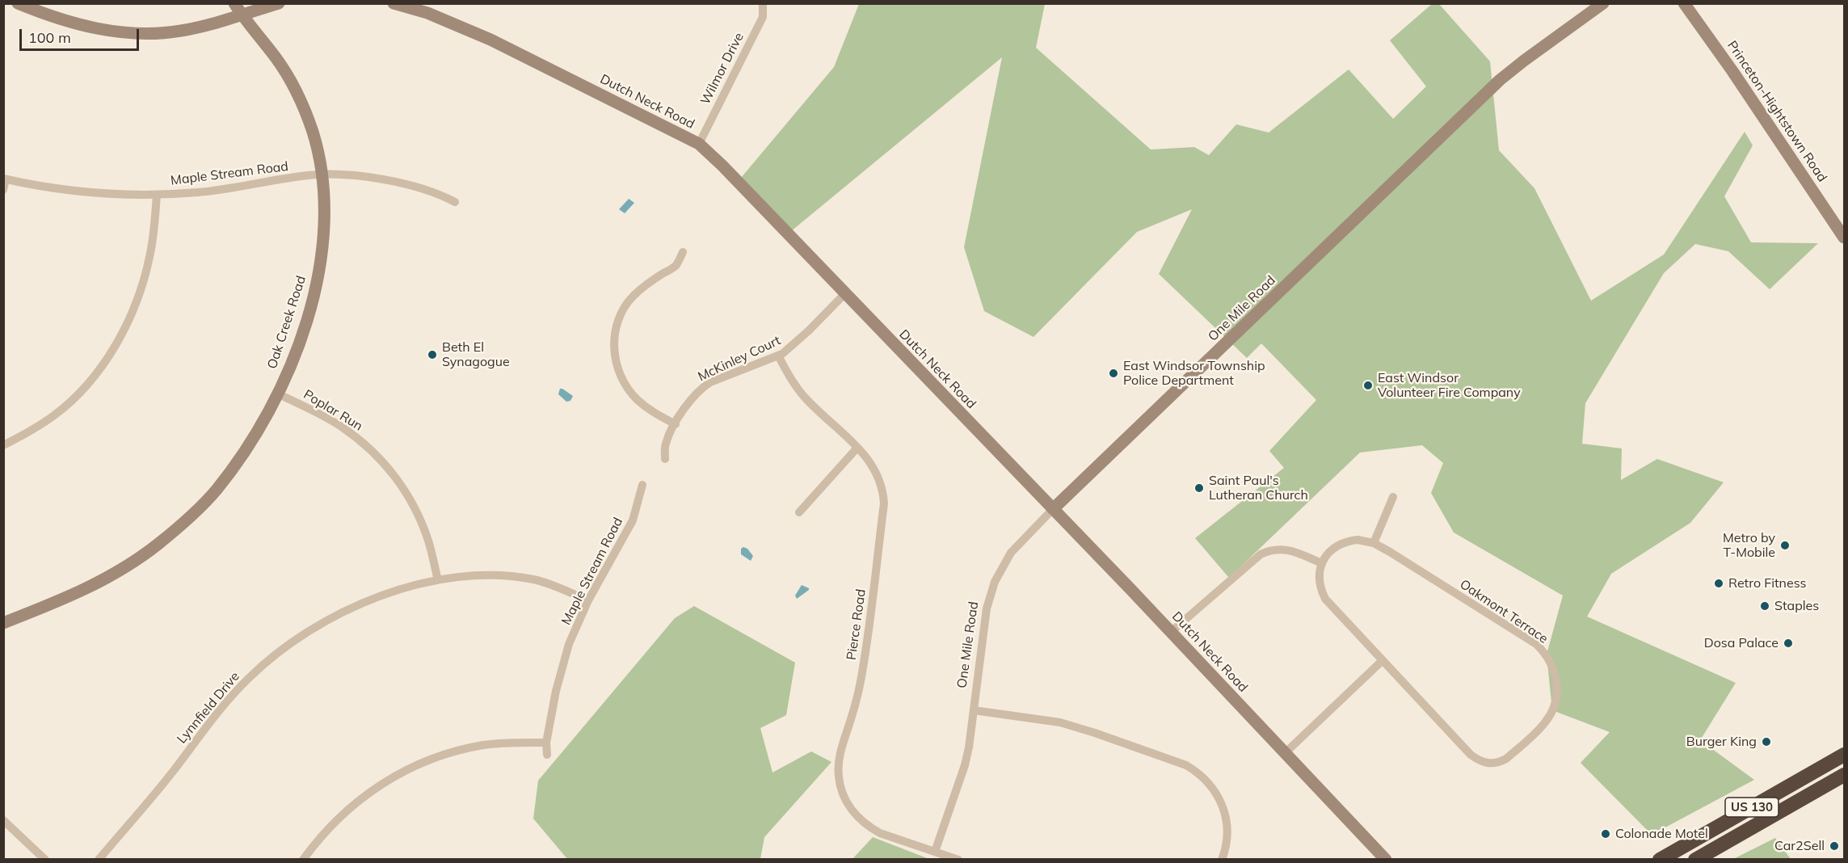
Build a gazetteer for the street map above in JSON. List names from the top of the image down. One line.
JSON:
{"streets":{"highway":["US 130"],"street":["Wilmor Drive","Dutch Neck Road","Princeton-Hightstown Road","Maple Stream Road","One Mile Road","Oak Creek Road","McKinley Court","Poplar Run","Oakmont Terrace","Pierce Road","Lynnfield Drive"]},"crossings":[["Wilmor Drive","Dutch Neck Road"],["Dutch Neck Road","One Mile Road"],["Dutch Neck Road","McKinley Court"],["Maple Stream Road","Oak Creek Road"],["Maple Stream Road","Lynnfield Drive"],["One Mile Road","Pierce Road"],["Oak Creek Road","Poplar Run"],["McKinley Court","Pierce Road"],["Poplar Run","Lynnfield Drive"]],"places":["Beth El Synagogue","East Windsor Township Police Department","East Windsor Volunteer Fire Company","Saint Paul's Lutheran Church","Metro by T-Mobile","Retro Fitness","Staples","Dosa Palace","Burger King","Colonade Motel","Car2Sell"],"scale_bar":"100 m"}
